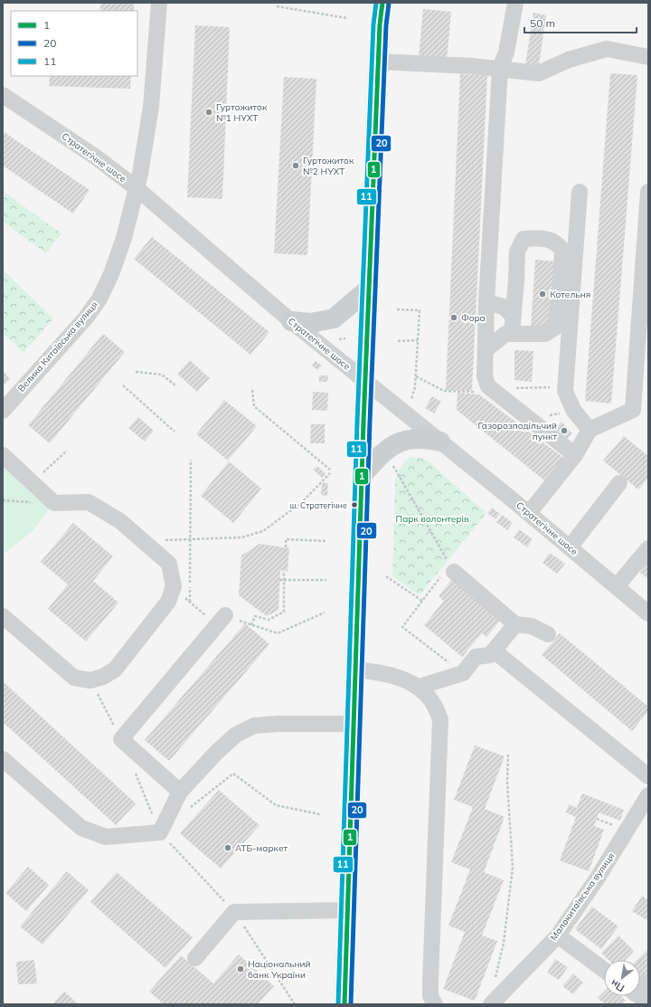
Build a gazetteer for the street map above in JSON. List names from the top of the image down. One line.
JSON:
{"streets":{"street":["Стратегічне шосе","Велика Китаївська вулиця","Малокитаївська вулиця"]},"crossings":[["Стратегічне шосе","Велика Китаївська вулиця"]],"parks":["Парк волонтерів"],"places":["Гуртожиток №1 НУХТ","Гуртожиток №2 НУХТ","Котельня","Фора","Газорозподільчий пункт","ш. Стратегічне","АТБ-маркет","Національний банк України"],"lines":["transit line 1","transit line 11","transit line 20"],"legend":["1","20","11"],"scale_bar":"50 m","north":"bottom left"}
